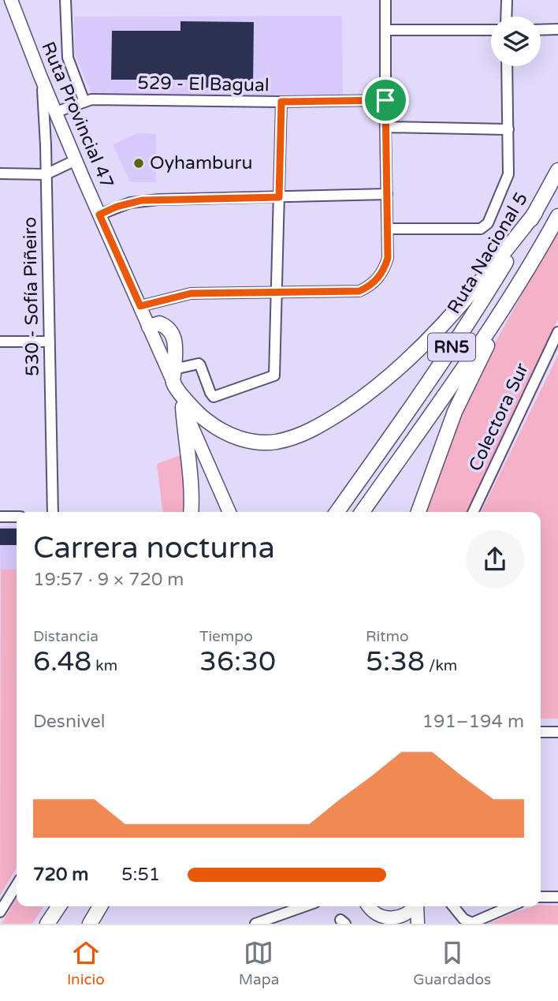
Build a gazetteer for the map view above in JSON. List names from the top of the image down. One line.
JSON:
{"streets":{"highway":["Ruta Nacional 5","RN5"],"main road":["Ruta Provincial 47"],"street":["529 - El Bagual","530 - Sofía Piñeiro","Colectora Sur"]},"crossings":[["529 - El Bagual","Ruta Provincial 47"],["Ruta Provincial 47","530 - Sofía Piñeiro"]],"places":["Oyhamburu"],"page":{"heading":["Carrera nocturna","19:57 · 9 × 720 m"],"stats":[["Distancia","6.48 km"],["Tiempo","36:30"],["Ritmo","5:38 /km"]],"chart":["Desnivel","191–194 m"],"list":[{"name":"720 m","note":"5:51"}],"tabs":["Inicio","Mapa","Guardados"]}}
